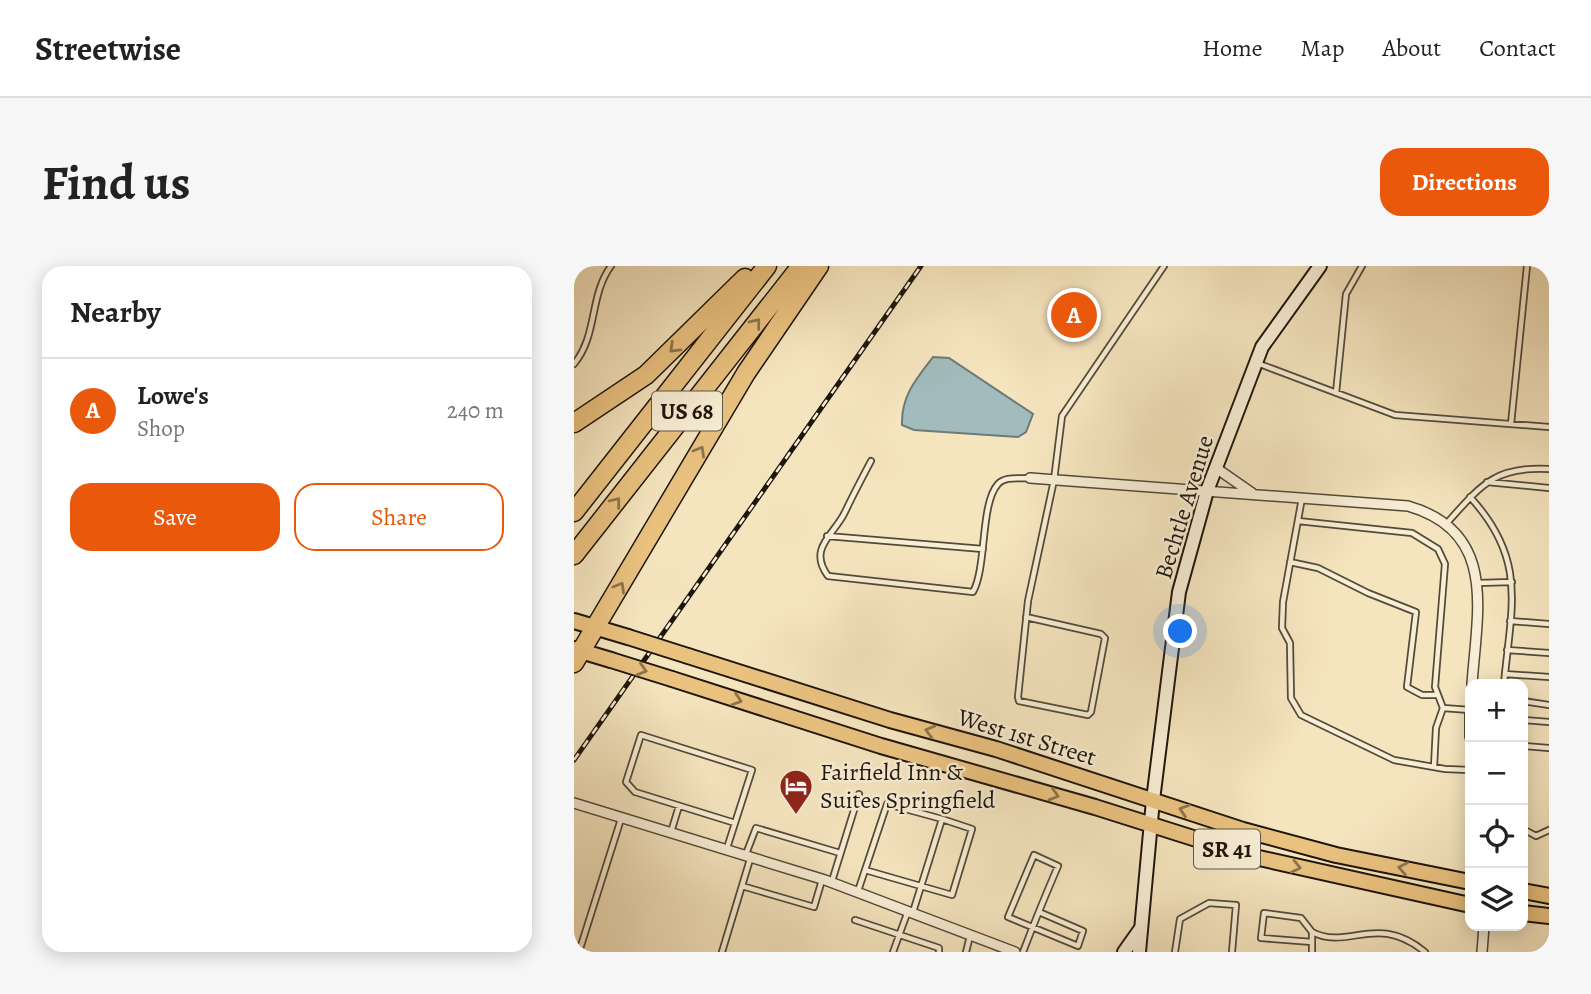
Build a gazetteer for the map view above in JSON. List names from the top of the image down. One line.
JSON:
{"streets":{"highway":["US 68"],"main road":["West 1st Street","SR 41"],"street":["Bechtle Avenue"]},"crossings":[["Bechtle Avenue","West 1st Street"]],"places":{"hotel":["Fairfield Inn & Suites Springfield"]},"page":{"header":"Streetwise","nav":["Home","Map","About","Contact"],"buttons":["Directions",["Save","Share"]],"title":"Find us","heading":"Nearby","pins":"A","list":[{"mark":"A","name":"Lowe's","note":"Shop","value":"240 m"}],"map_buttons":["+","−"]}}
